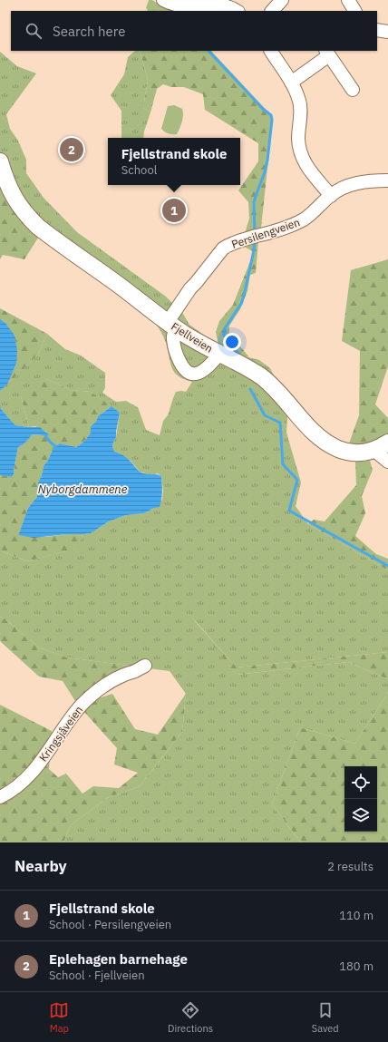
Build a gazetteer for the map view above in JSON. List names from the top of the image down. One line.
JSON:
{"streets":{"main road":["Fjellveien"],"street":["Persilengveien","Kringsjåveien"]},"crossings":[["Persilengveien","Fjellveien"]],"water":["Nyborgdammene"],"page":{"search":"Search here","pins":["2","1"],"popup":["Fjellstrand skole","School"],"heading":["Nearby","2 results"],"list":[{"mark":"1","name":"Fjellstrand skole","note":"School · Persilengveien","value":"110 m"},{"mark":"2","name":"Eplehagen barnehage","note":"School · Fjellveien","value":"180 m"}],"nav":["Map","Directions","Saved"]}}
